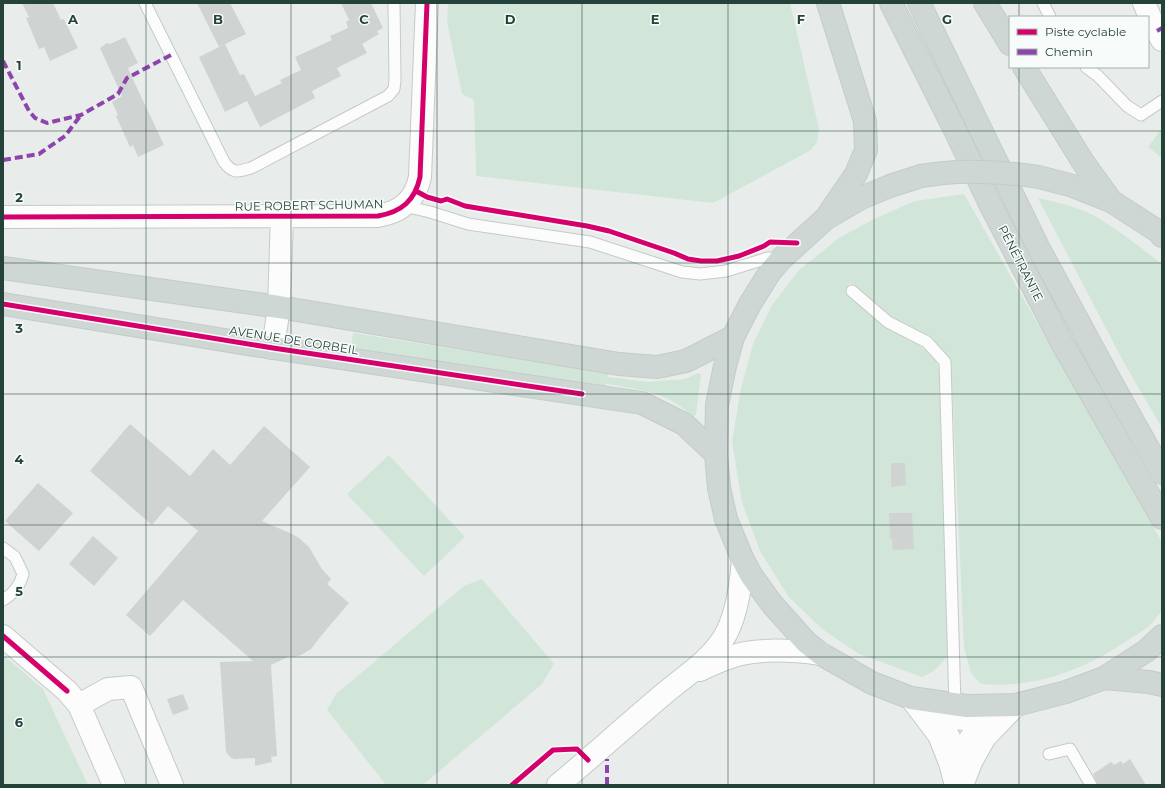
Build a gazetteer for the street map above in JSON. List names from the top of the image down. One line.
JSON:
{"streets":{"main road":["PÉNÉTRANTE","AVENUE DE CORBEIL"],"street":["RUE ROBERT SCHUMAN"]},"crossings":[["RUE ROBERT SCHUMAN","AVENUE DE CORBEIL"]],"legend":["Piste cyclable","Chemin"],"grid":{"columns":["A","B","C","D","E","F","G"],"rows":["1","2","3","4","5","6"]}}
